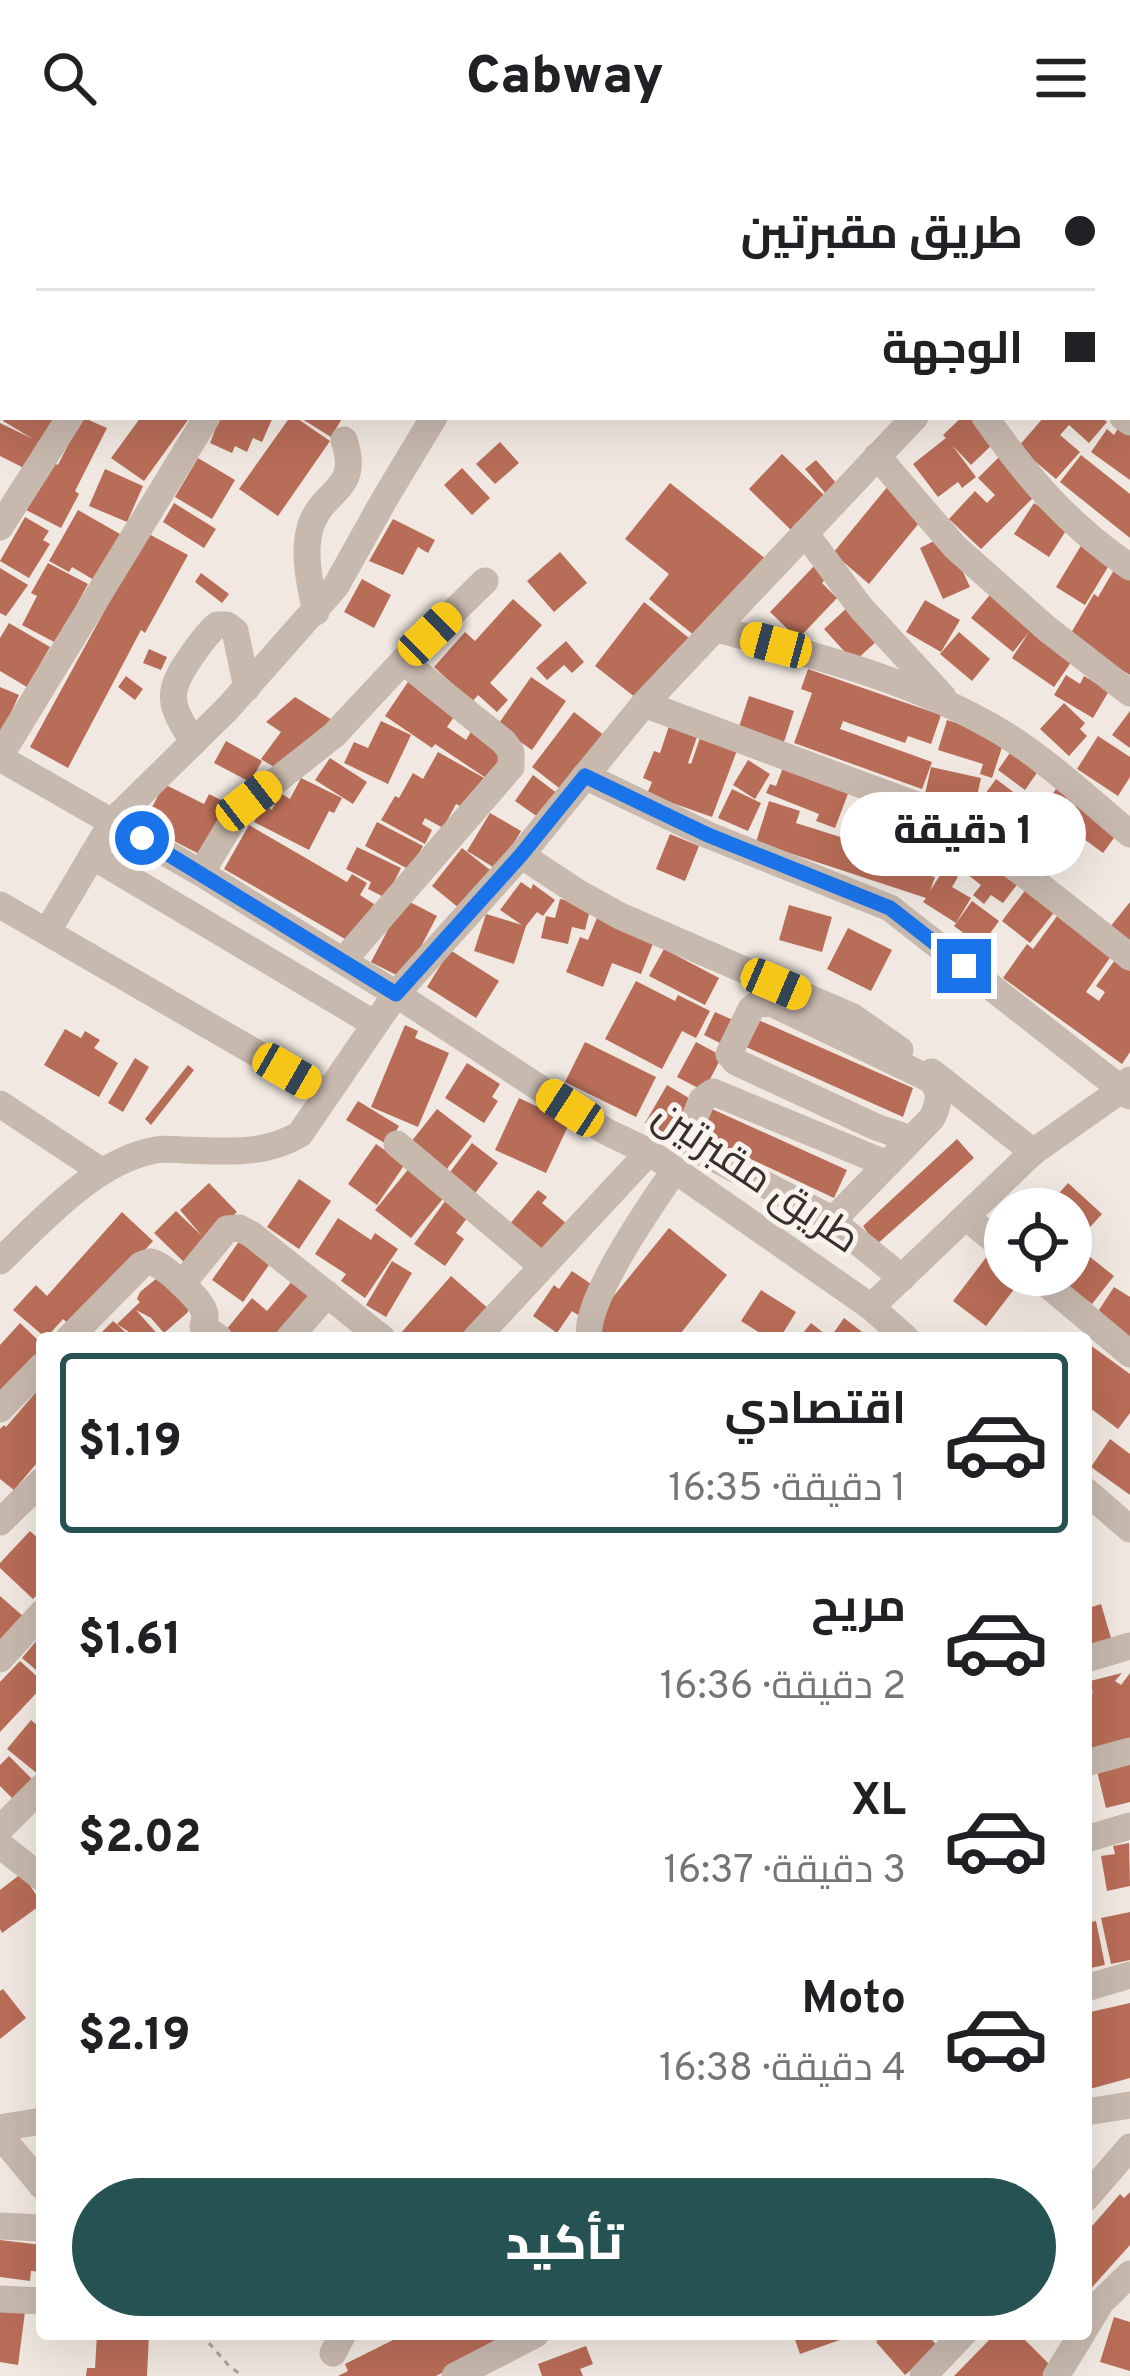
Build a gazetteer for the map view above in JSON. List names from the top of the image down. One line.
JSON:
{"streets":{"street":["طريق مقبرتين"]},"page":{"header":"Cabway","banner":["طريق مقبرتين","الوجهة"],"bubble":"1 دقيقة","list":[{"name":"اقتصادي","note":"1 دقيقة · 16:35","value":"$1.19"},{"name":"مريح","note":"2 دقيقة · 16:36","value":"$1.61"},{"name":"XL","note":"3 دقيقة · 16:37","value":"$2.02"},{"name":"Moto","note":"4 دقيقة · 16:38","value":"$2.19"}],"buttons":"تأكيد"}}
